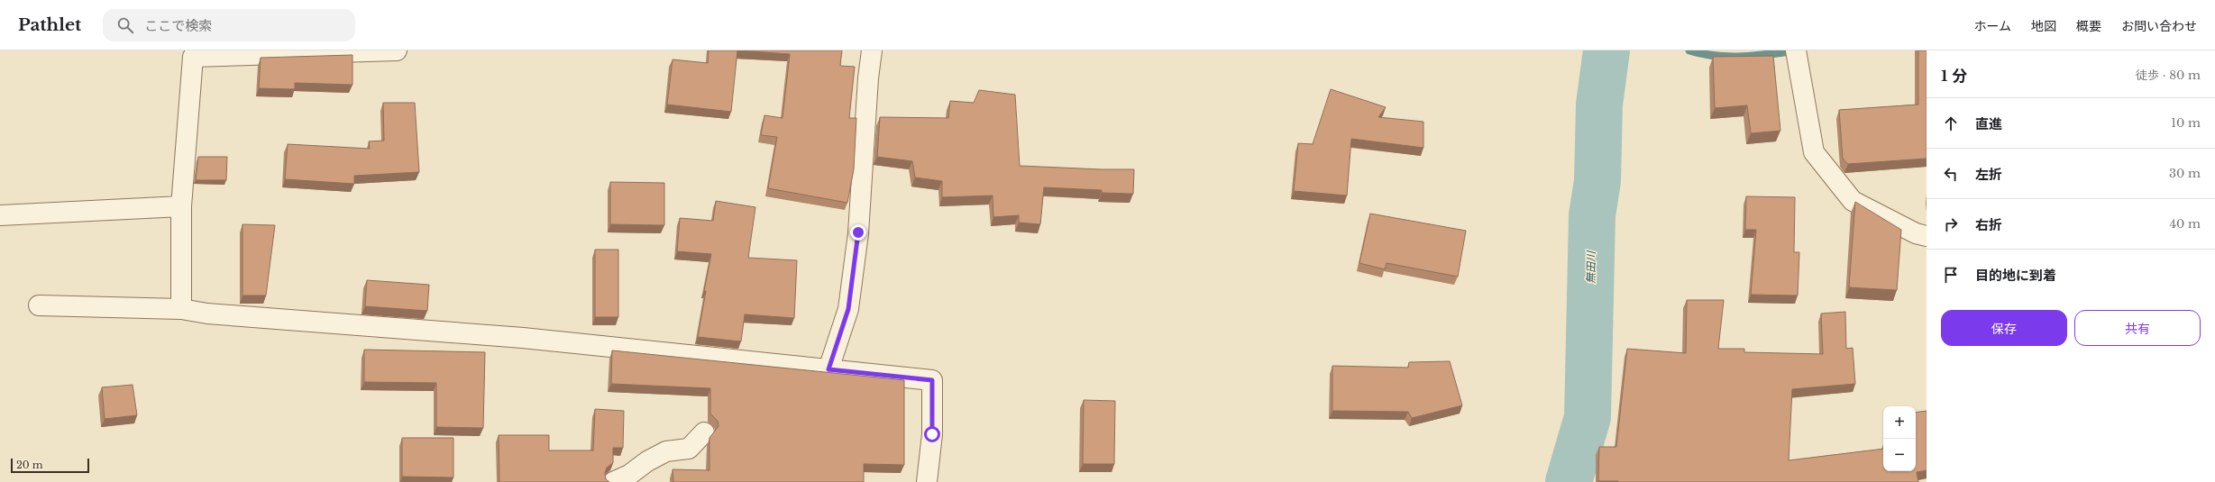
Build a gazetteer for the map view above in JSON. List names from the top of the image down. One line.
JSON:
{"water":["無田川"],"scale_bar":"20 m","page":{"header":"Pathlet","search":"ここで検索","nav":["ホーム","地図","概要","お問い合わせ"],"heading":["1 分","徒歩 · 80 m"],"list":[["直進","10 m"],["左折","30 m"],["右折","40 m"],"目的地に到着"],"buttons":["保存","共有"],"map_buttons":["+","−"],"scale":"20 m"}}
